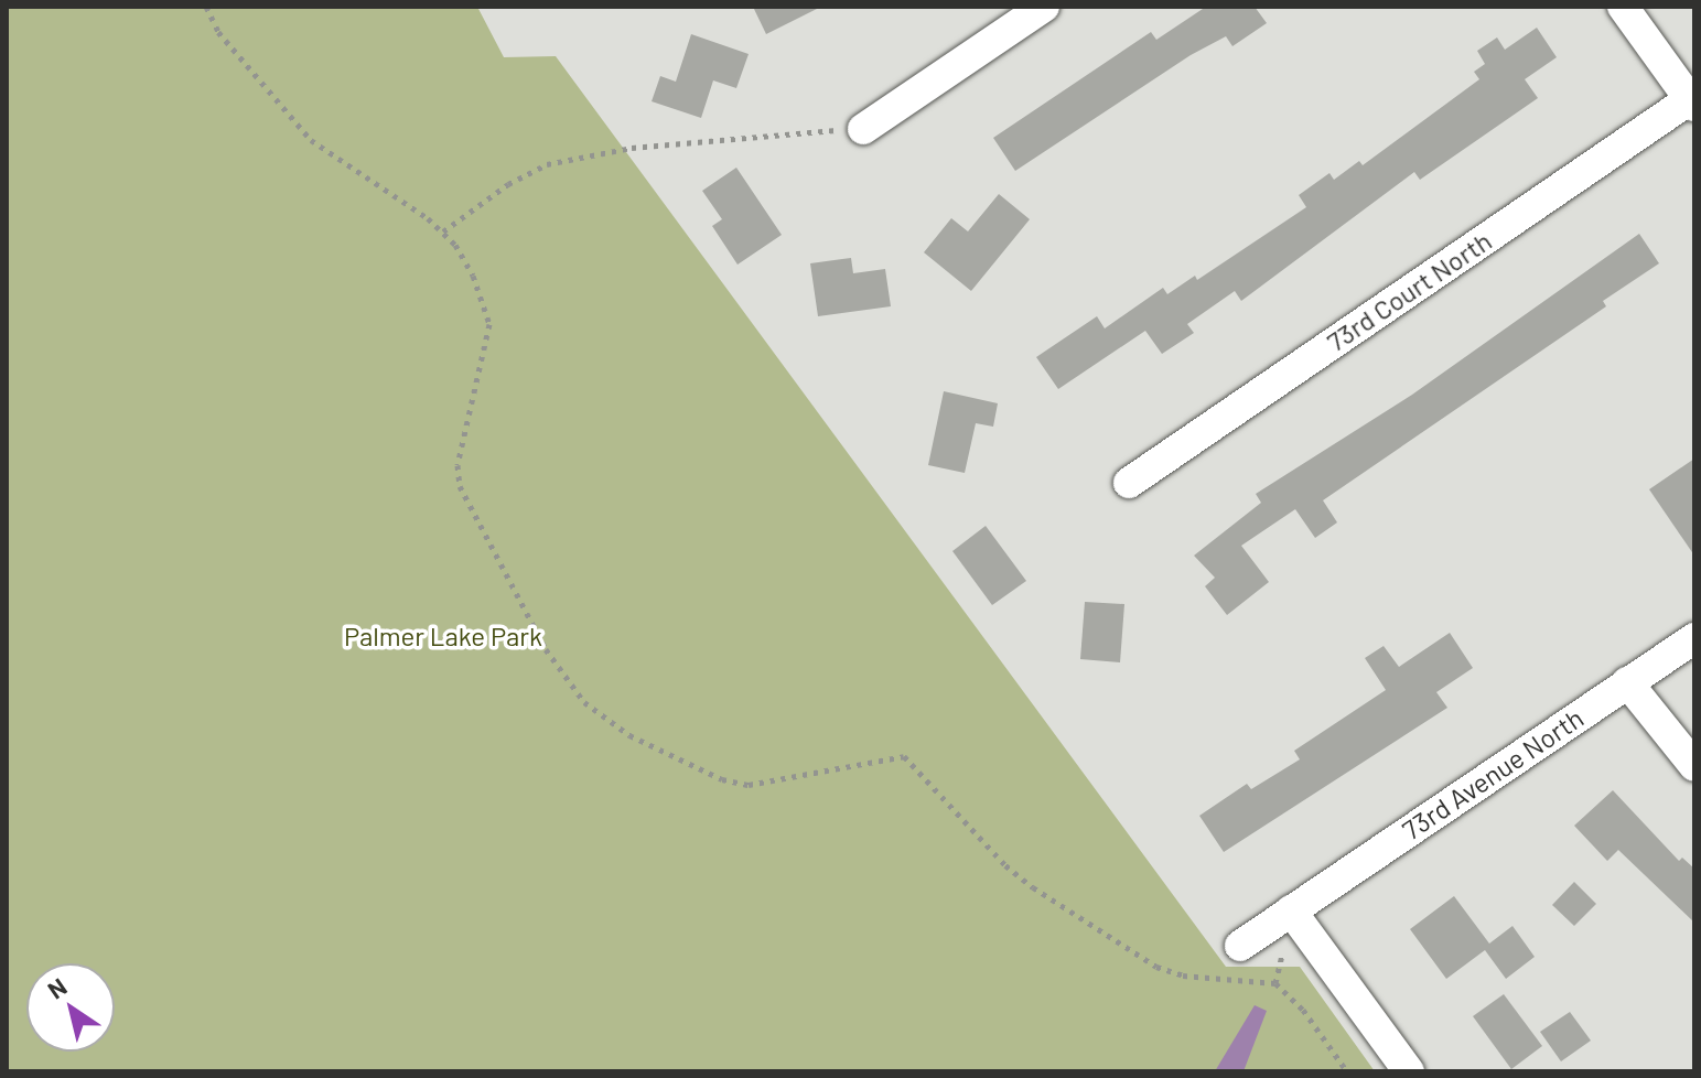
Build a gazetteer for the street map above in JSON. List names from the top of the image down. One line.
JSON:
{"streets":{"street":["73rd Court North","73rd Avenue North"]},"parks":["Palmer Lake Park"],"north":"top left"}
